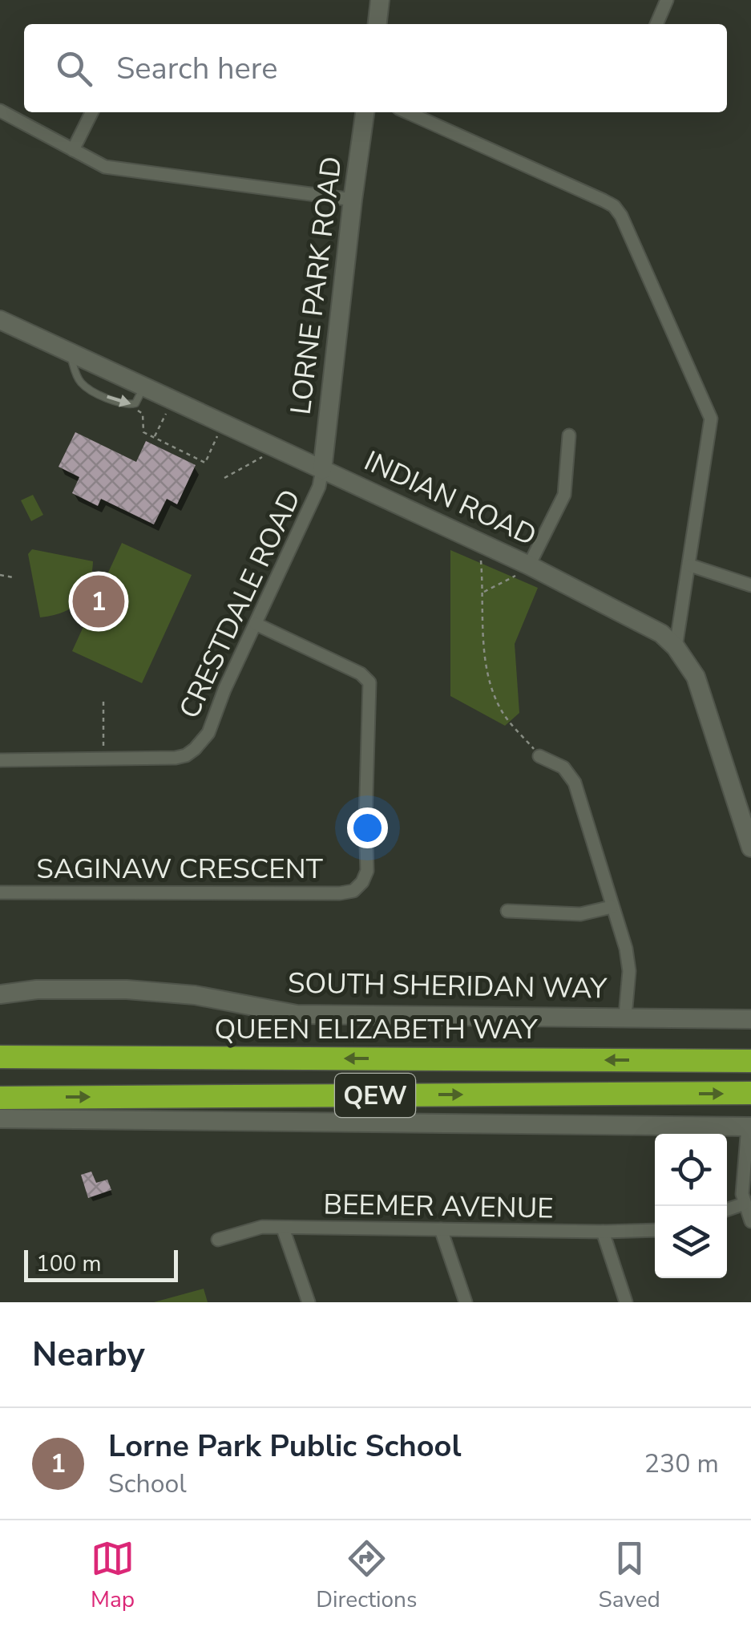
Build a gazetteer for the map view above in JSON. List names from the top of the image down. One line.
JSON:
{"streets":{"highway":["QUEEN ELIZABETH WAY","QEW"],"street":["LORNE PARK ROAD","INDIAN ROAD","CRESTDALE ROAD","SAGINAW CRESCENT","SOUTH SHERIDAN WAY","BEEMER AVENUE"]},"crossings":[["LORNE PARK ROAD","INDIAN ROAD"],["LORNE PARK ROAD","CRESTDALE ROAD"],["INDIAN ROAD","CRESTDALE ROAD"],["CRESTDALE ROAD","SAGINAW CRESCENT"]],"scale_bar":"100 m","page":{"search":"Search here","pins":"1","scale":"100 m","heading":"Nearby","list":[{"mark":"1","name":"Lorne Park Public School","note":"School","value":"230 m"}],"nav":["Map","Directions","Saved"]}}
